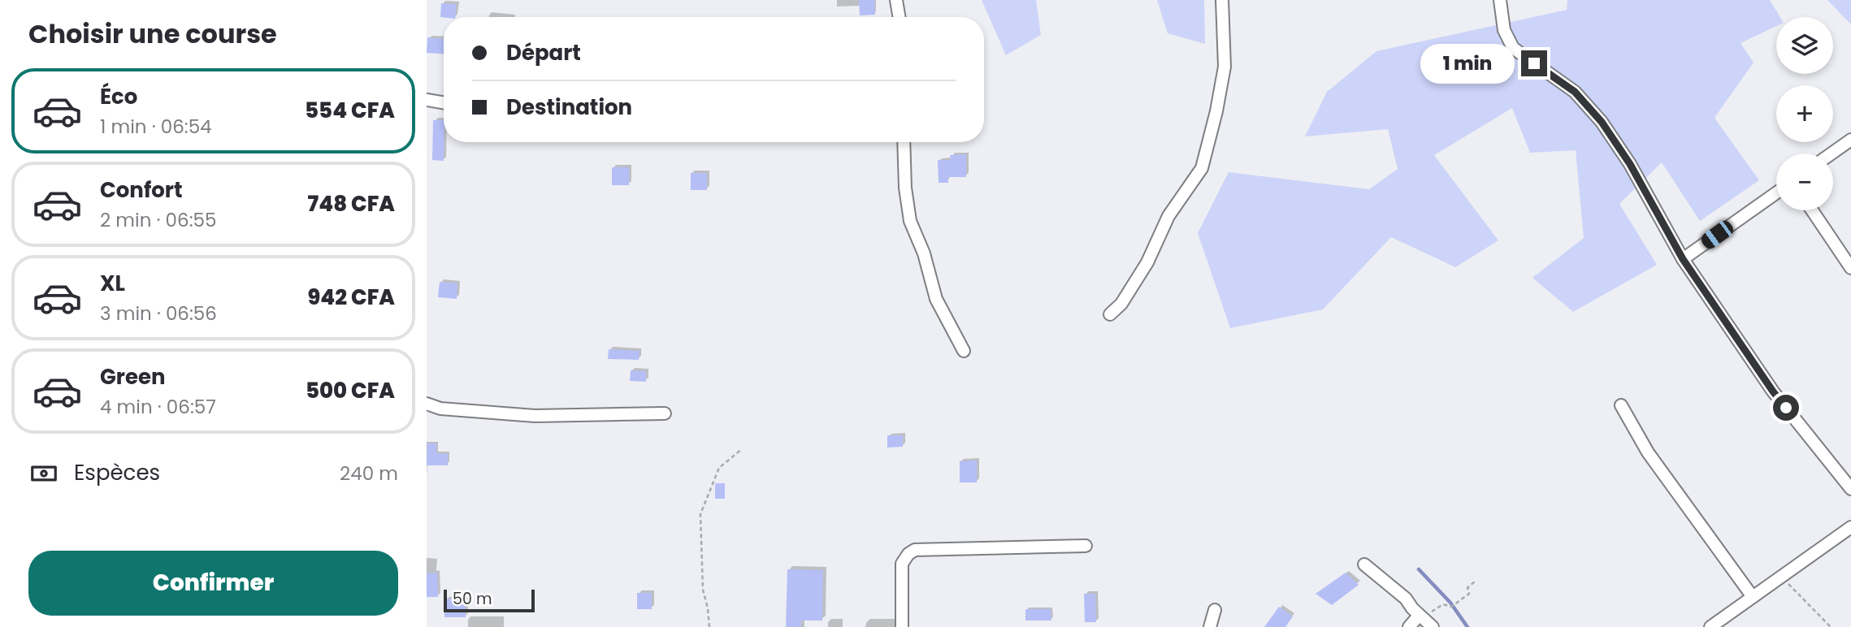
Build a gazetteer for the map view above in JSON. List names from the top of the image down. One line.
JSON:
{"scale_bar":"50 m","page":{"heading":"Choisir une course","map_buttons":["+","−"],"banner":["Départ","Destination"],"bubble":"1 min","list":[{"name":"Éco","note":"1 min · 06:54","value":"554 CFA"},{"name":"Confort","note":"2 min · 06:55","value":"748 CFA"},{"name":"XL","note":"3 min · 06:56","value":"942 CFA"},{"name":"Green","note":"4 min · 06:57","value":"500 CFA"}],"pay":["Espèces","240 m"],"buttons":"Confirmer","scale":"50 m"}}
